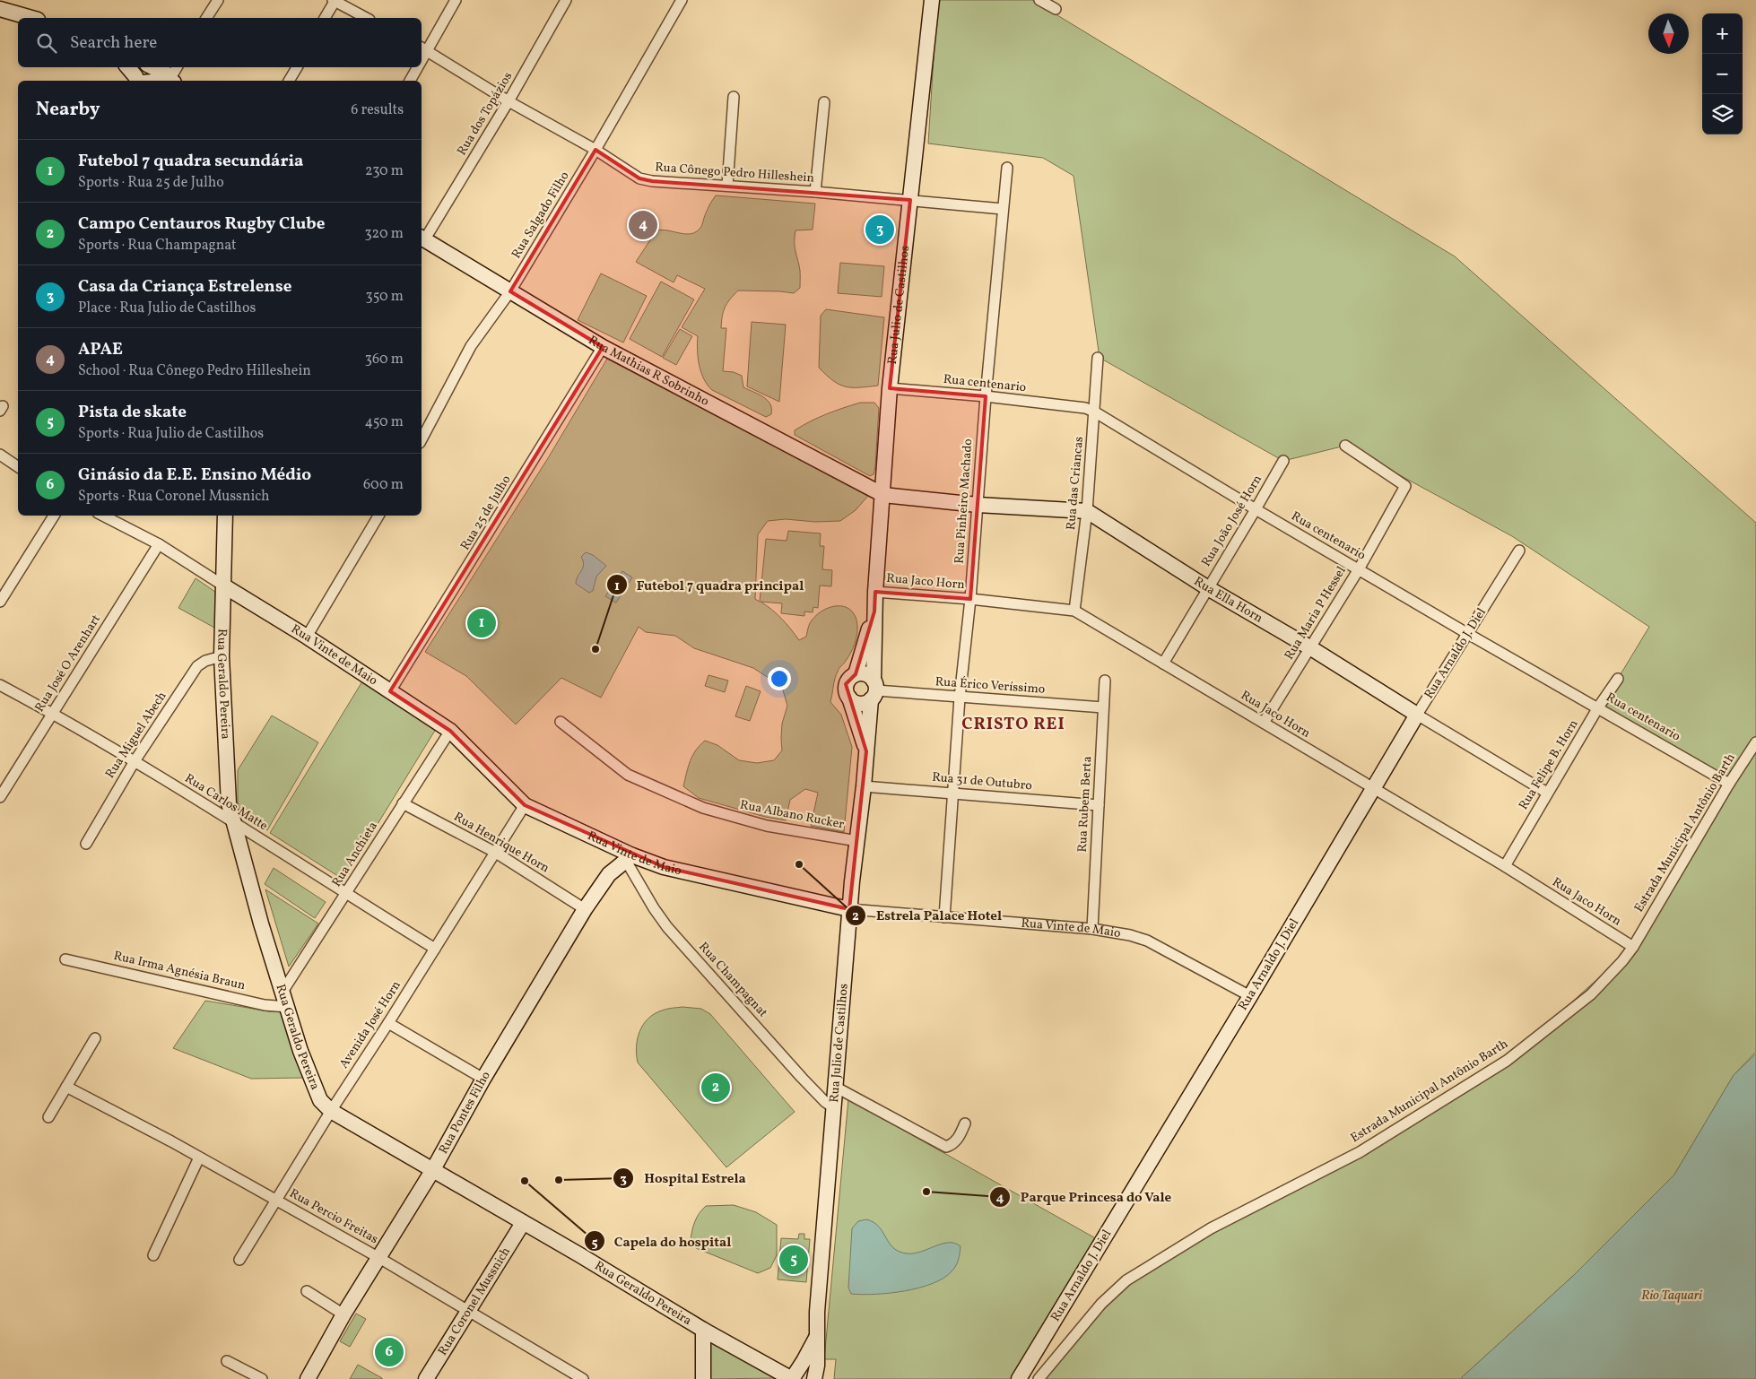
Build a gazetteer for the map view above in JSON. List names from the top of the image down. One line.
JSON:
{"streets":{"main road":["Rua Julio de Castilhos","Rua Mathias R Sobrinho","Rua Ella Horn","Rua Arnaldo J. Diel","Rua Vinte de Maio","Rua Geraldo Pereira","Rua Pontes Filho","Rua Coronel Mussnich"],"street":["Rua dos Topázios","Rua Cônego Pedro Hilleshein","Rua Salgado Filho","Rua centenario","Rua das Criancas","Rua Pinheiro Machado","Rua 25 de Julho","Rua João José Horn","Rua Jaco Horn","Rua Maria P Hessel","Rua José O Arenhart","Rua Érico Veríssimo","Rua Miguel Abech","Rua Felipe B. Horn","Rua 31 de Outubro","Rua Carlos Matte","Rua Rubem Berta","Rua Albano Rucker","Estrada Municipal Antônio Barth","Rua Henrique Horn","Rua Anchieta","Rua Irma Agnésia Braun","Rua Champagnat","Avenida José Horn","Rua Percio Freitas"]},"crossings":[["Rua dos Topázios","Rua Cônego Pedro Hilleshein"],["Rua dos Topázios","Rua Mathias R Sobrinho"],["Rua Cônego Pedro Hilleshein","Rua Salgado Filho"],["Rua Cônego Pedro Hilleshein","Rua Julio de Castilhos"],["Rua Cônego Pedro Hilleshein","Rua Pinheiro Machado"],["Rua Salgado Filho","Rua Mathias R Sobrinho"],["Rua Julio de Castilhos","Rua Mathias R Sobrinho"],["Rua Julio de Castilhos","Rua centenario"],["Rua Julio de Castilhos","Rua Jaco Horn"],["Rua Julio de Castilhos","Rua Ella Horn"],["Rua Julio de Castilhos","Rua Vinte de Maio"],["Rua Julio de Castilhos","Rua Geraldo Pereira"],["Rua Julio de Castilhos","Rua Érico Veríssimo"],["Rua Julio de Castilhos","Rua 31 de Outubro"],["Rua Julio de Castilhos","Rua Albano Rucker"],["Rua Julio de Castilhos","Rua Champagnat"],["Rua Mathias R Sobrinho","Rua 25 de Julho"],["Rua Mathias R Sobrinho","Rua Ella Horn"],["Rua centenario","Rua das Criancas"],["Rua centenario","Rua Pinheiro Machado"],["Rua centenario","Rua João José Horn"],["Rua centenario","Rua Maria P Hessel"],["Rua centenario","Rua Arnaldo J. Diel"],["Rua centenario","Rua Felipe B. Horn"],["Rua centenario","Estrada Municipal Antônio Barth"],["Rua das Criancas","Rua Jaco Horn"],["Rua das Criancas","Rua Ella Horn"],["Rua Pinheiro Machado","Rua Jaco Horn"],["Rua Pinheiro Machado","Rua Ella Horn"],["Rua Pinheiro Machado","Rua Vinte de Maio"],["Rua Pinheiro Machado","Rua Érico Veríssimo"],["Rua Pinheiro Machado","Rua 31 de Outubro"],["Rua 25 de Julho","Rua Vinte de Maio"],["Rua João José Horn","Rua Jaco Horn"],["Rua João José Horn","Rua Ella Horn"],["Rua Jaco Horn","Rua Maria P Hessel"],["Rua Jaco Horn","Rua Arnaldo J. Diel"],["Rua Jaco Horn","Rua Felipe B. Horn"],["Rua Jaco Horn","Estrada Municipal Antônio Barth"],["Rua Ella Horn","Rua Maria P Hessel"],["Rua Ella Horn","Rua Arnaldo J. Diel"],["Rua Ella Horn","Rua Felipe B. Horn"],["Rua Arnaldo J. Diel","Rua Vinte de Maio"],["Rua Vinte de Maio","Rua José O Arenhart"],["Rua Vinte de Maio","Rua Geraldo Pereira"],["Rua Vinte de Maio","Rua Rubem Berta"],["Rua Vinte de Maio","Rua Anchieta"],["Rua Vinte de Maio","Rua Champagnat"],["Rua Vinte de Maio","Avenida José Horn"],["Rua Vinte de Maio","Rua Pontes Filho"],["Rua José O Arenhart","Rua Carlos Matte"],["Rua Geraldo Pereira","Rua Miguel Abech"],["Rua Geraldo Pereira","Rua Carlos Matte"],["Rua Geraldo Pereira","Rua Anchieta"],["Rua Geraldo Pereira","Rua Irma Agnésia Braun"],["Rua Geraldo Pereira","Avenida José Horn"],["Rua Geraldo Pereira","Rua Pontes Filho"],["Rua Geraldo Pereira","Rua Coronel Mussnich"],["Rua Érico Veríssimo","Rua Rubem Berta"],["Rua Miguel Abech","Rua Carlos Matte"],["Rua 31 de Outubro","Rua Rubem Berta"],["Rua Carlos Matte","Rua Anchieta"],["Rua Carlos Matte","Avenida José Horn"],["Rua Henrique Horn","Rua Anchieta"],["Rua Henrique Horn","Avenida José Horn"],["Rua Henrique Horn","Rua Pontes Filho"],["Rua Champagnat","Rua Pontes Filho"],["Avenida José Horn","Rua Percio Freitas"],["Rua Pontes Filho","Rua Percio Freitas"],["Rua Percio Freitas","Rua Coronel Mussnich"]],"districts":["CRISTO REI"],"water":["Rio Taquari"],"places":["Futebol 7 quadra principal","Estrela Palace Hotel","Hospital Estrela","Capela do hospital","Parque Princesa do Vale"],"north":"bottom","page":{"map_buttons":["+","−"],"search":"Search here","heading":["Nearby","6 results"],"list":[{"mark":"1","name":"Futebol 7 quadra secundária","note":"Sports · Rua 25 de Julho","value":"230 m"},{"mark":"2","name":"Campo Centauros Rugby Clube","note":"Sports · Rua Champagnat","value":"320 m"},{"mark":"3","name":"Casa da Criança Estrelense","note":"Place · Rua Julio de Castilhos","value":"350 m"},{"mark":"4","name":"APAE","note":"School · Rua Cônego Pedro Hilleshein","value":"360 m"},{"mark":"5","name":"Pista de skate","note":"Sports · Rua Julio de Castilhos","value":"450 m"},{"mark":"6","name":"Ginásio da E.E. Ensino Médio","note":"Sports · Rua Coronel Mussnich","value":"600 m"}],"pins":["4","3","1","2","5","6"]}}
